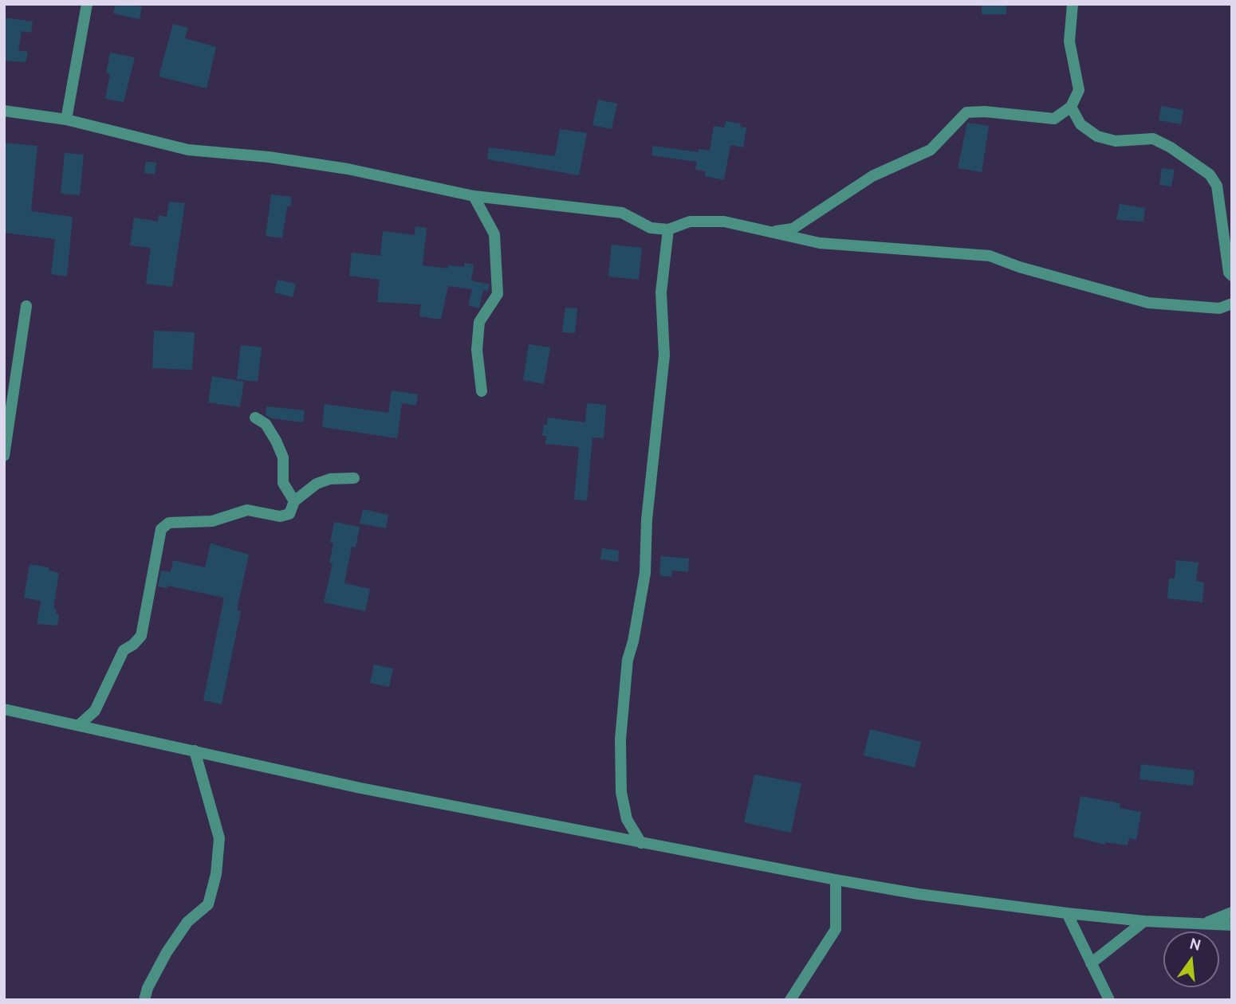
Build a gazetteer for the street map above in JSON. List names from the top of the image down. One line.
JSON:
{"north":"top"}
